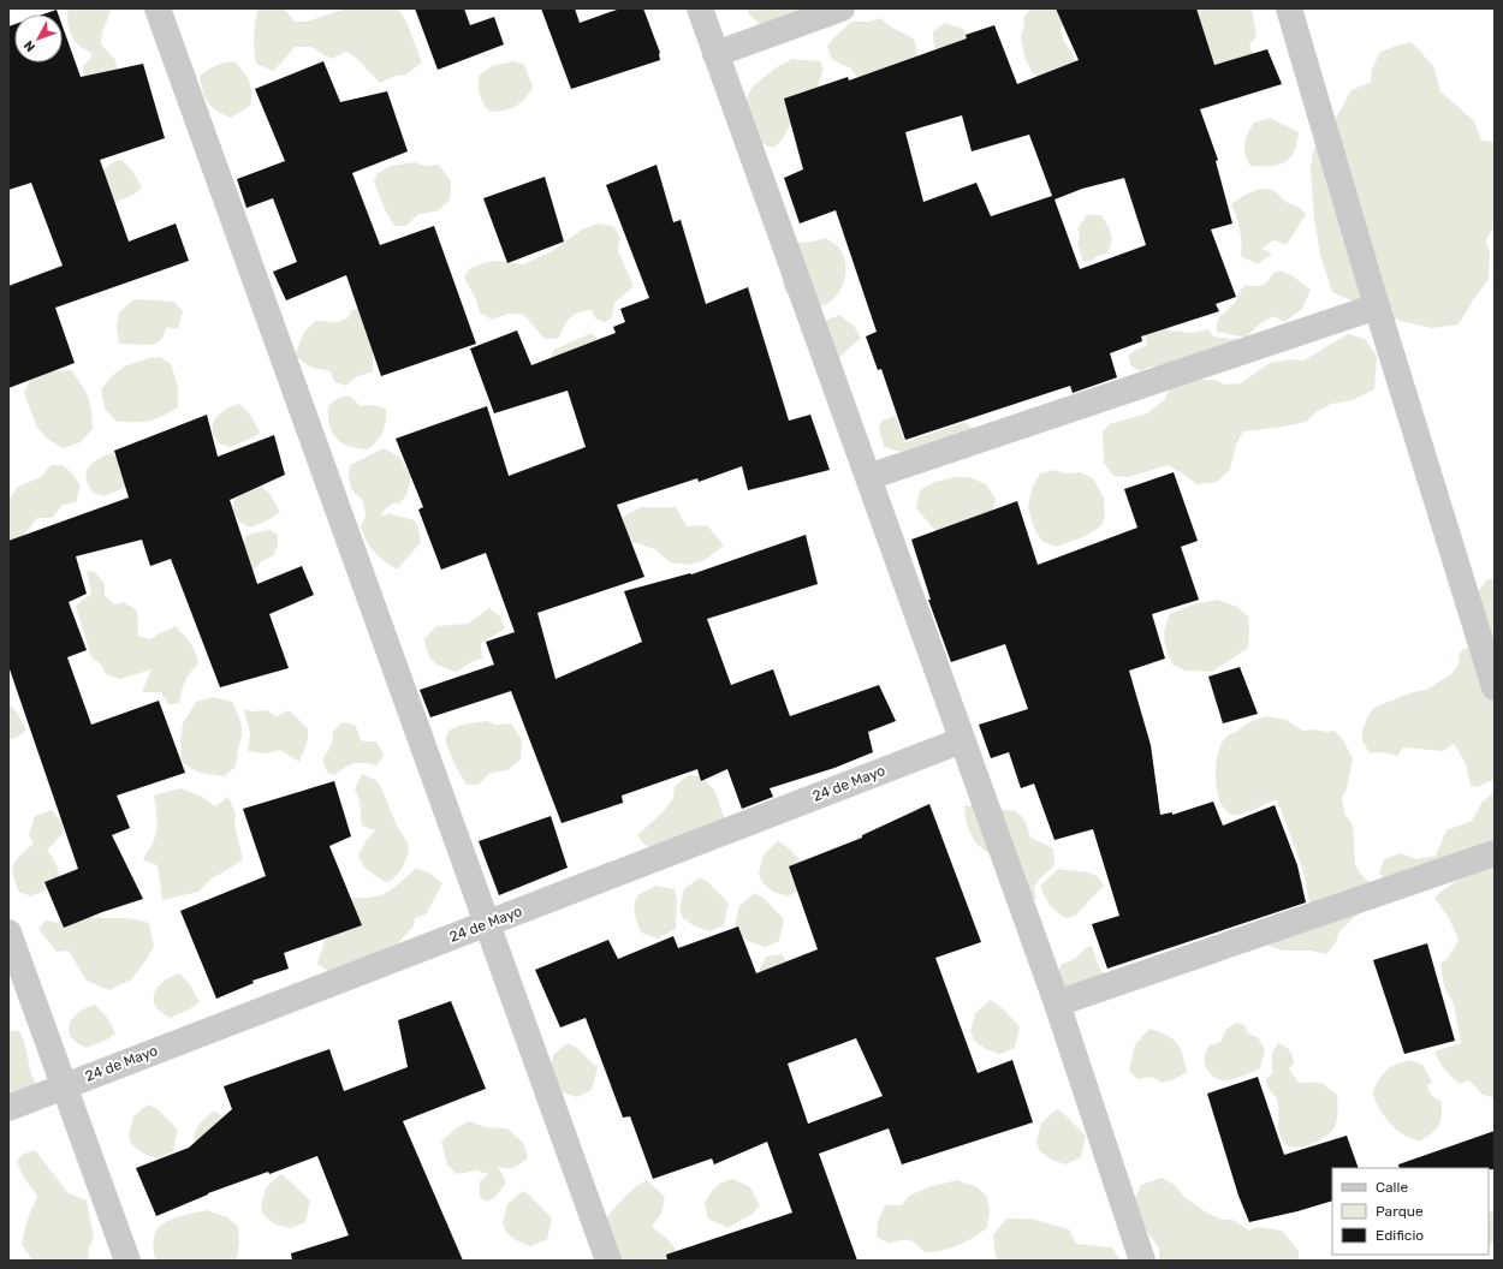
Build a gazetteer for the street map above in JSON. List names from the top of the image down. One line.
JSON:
{"streets":{"street":["24 de Mayo"]},"legend":["Calle","Parque","Edificio"],"north":"bottom left"}
